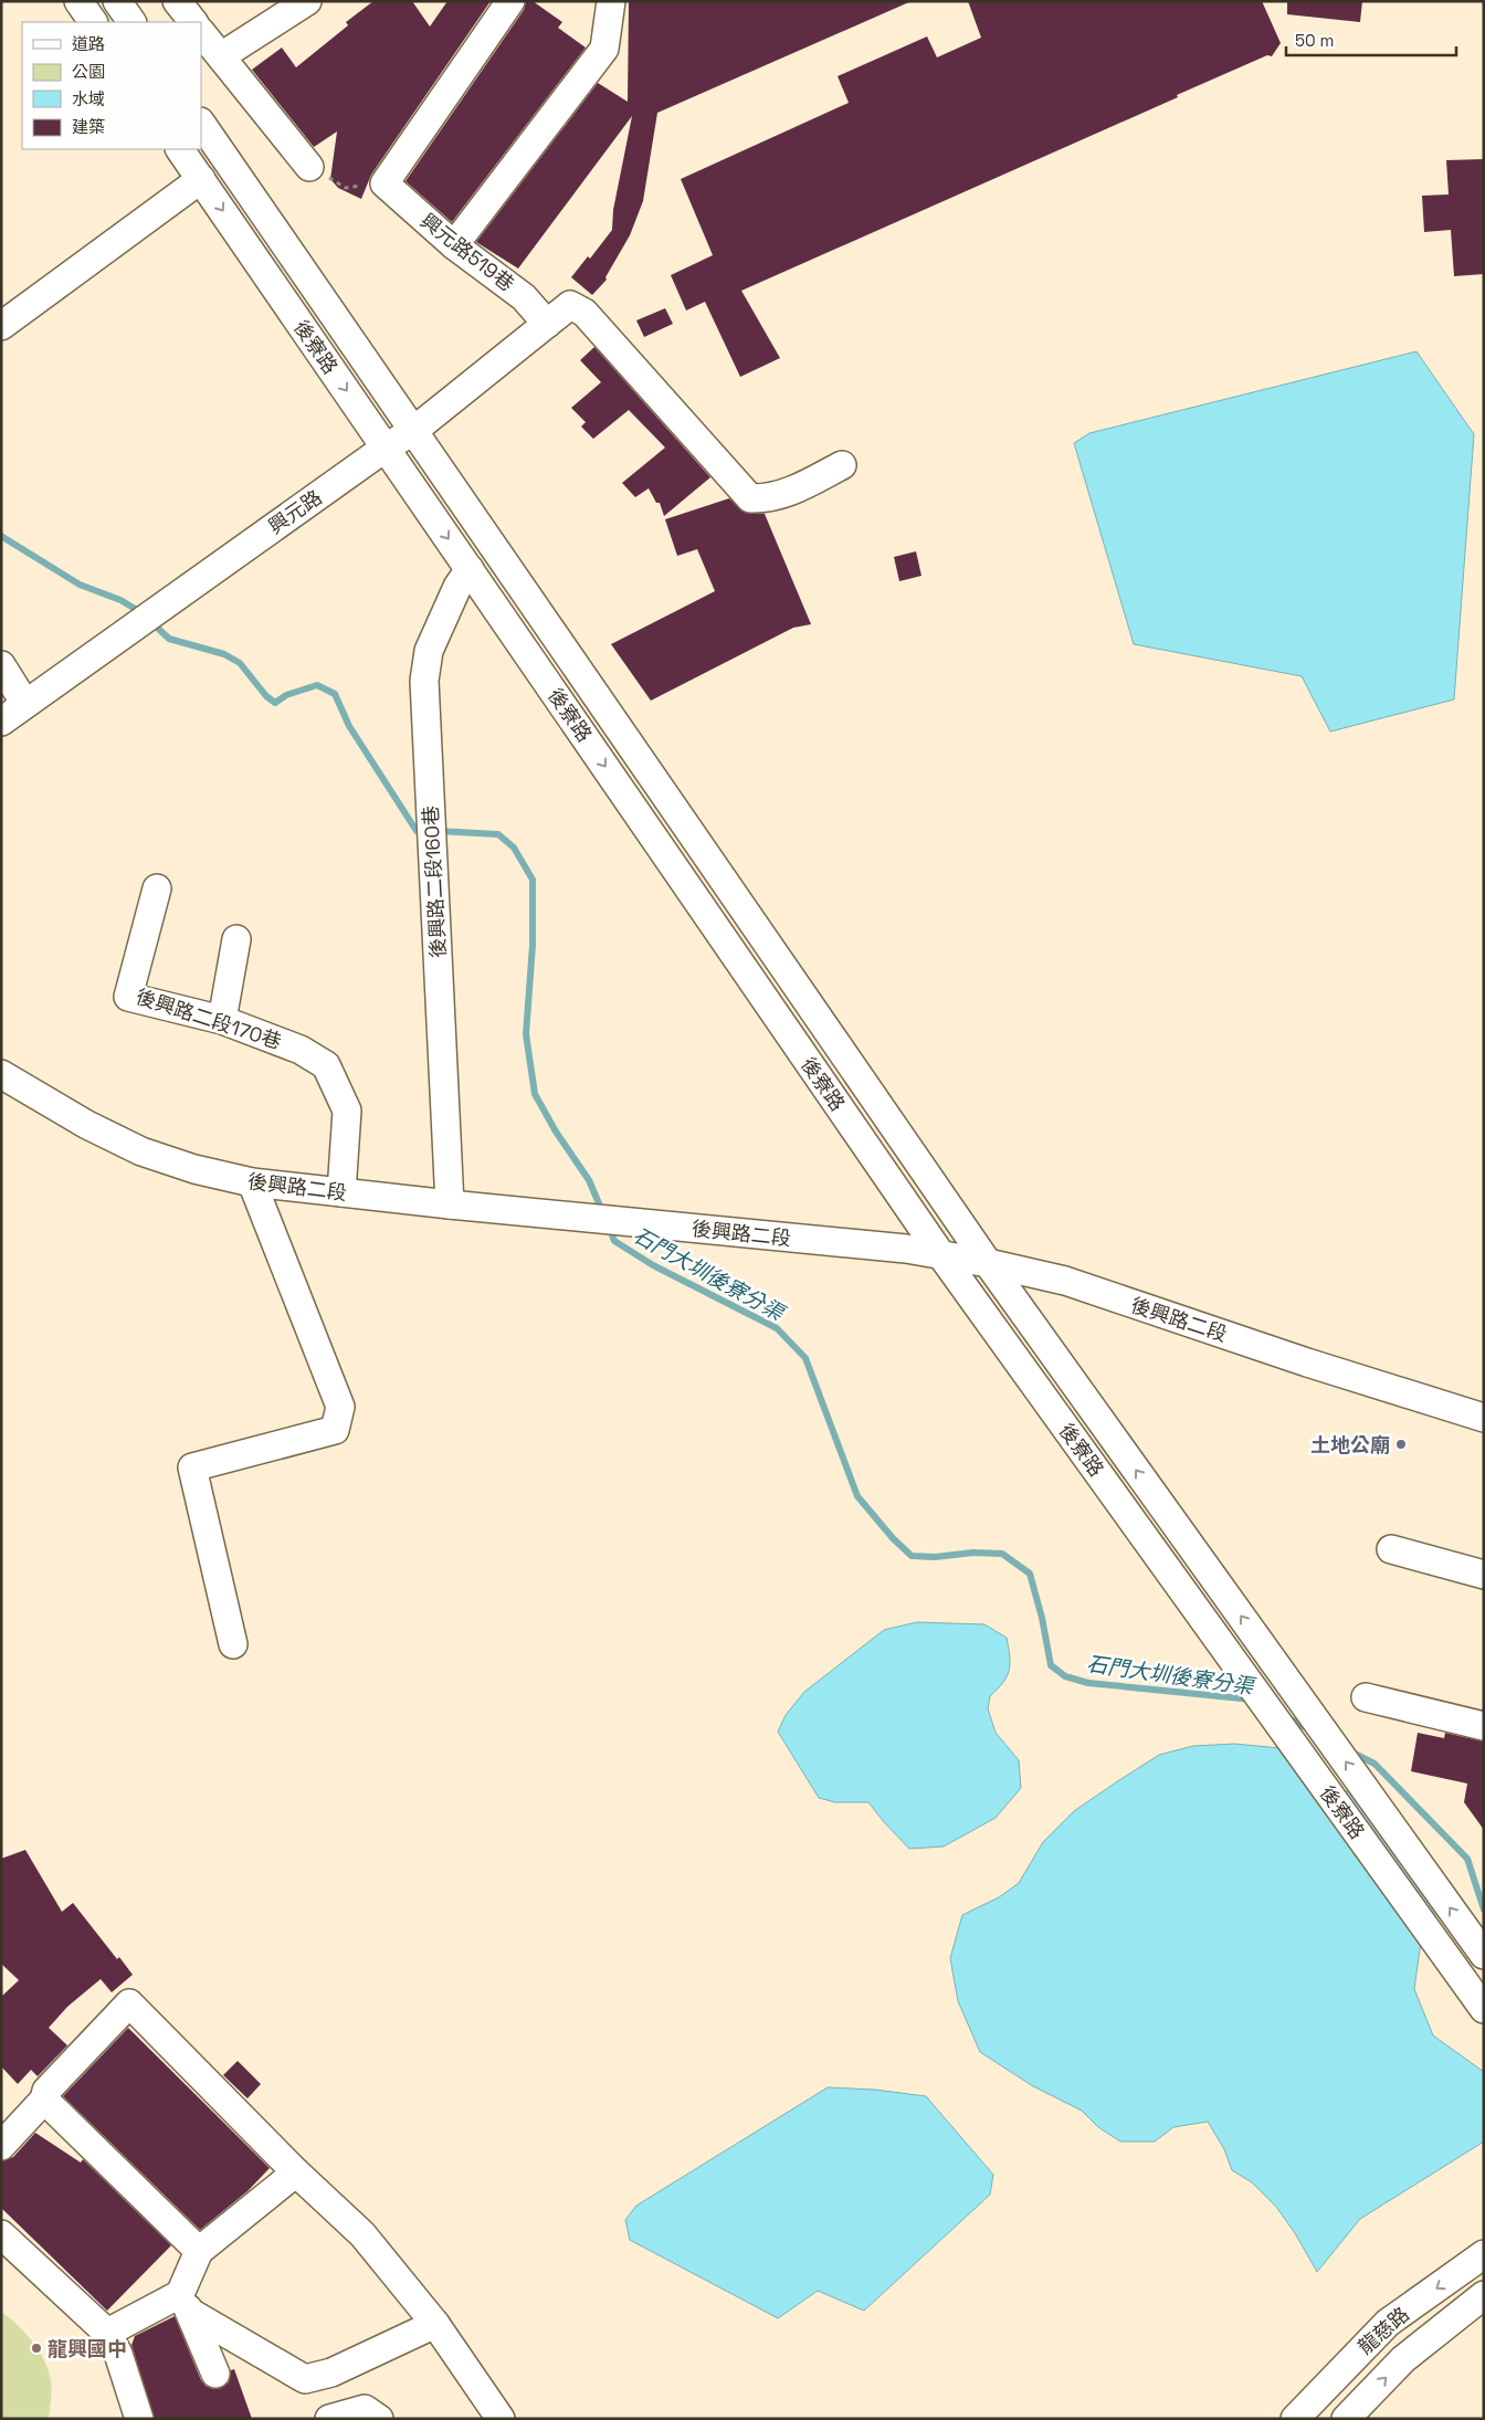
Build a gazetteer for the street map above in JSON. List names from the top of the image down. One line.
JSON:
{"streets":{"street":["興元路519巷","後寮路","興元路","後興路二段160巷","後興路二段170巷","後興路二段","龍慈路"]},"crossings":[["興元路519巷","興元路"],["後寮路","興元路"],["後寮路","後興路二段160巷"],["後寮路","後興路二段"],["後興路二段160巷","後興路二段"],["後興路二段170巷","後興路二段"]],"water":["石門大圳後寮分渠"],"places":["土地公廟","龍興國中"],"legend":["道路","公園","水域","建築"],"scale_bar":"50 m"}
